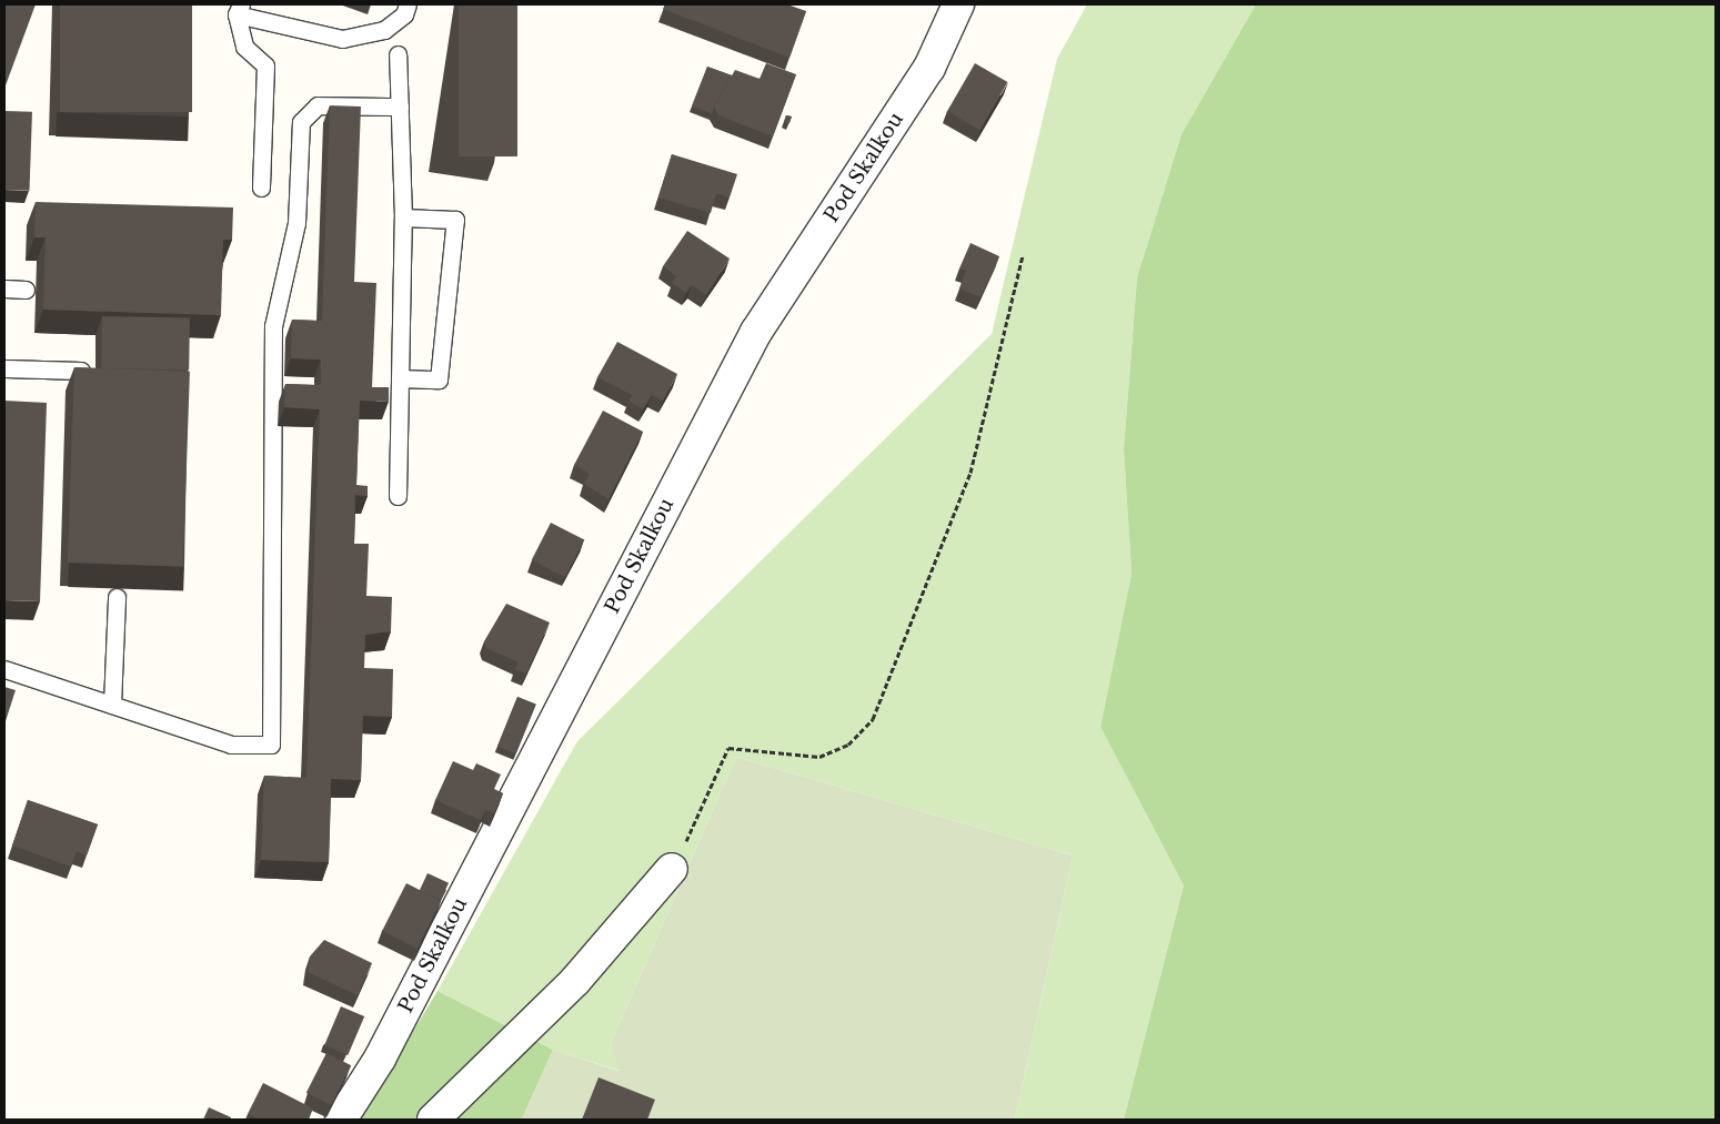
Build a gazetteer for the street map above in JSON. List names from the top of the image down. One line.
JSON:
{"streets":{"street":["Pod Skalkou"]}}
